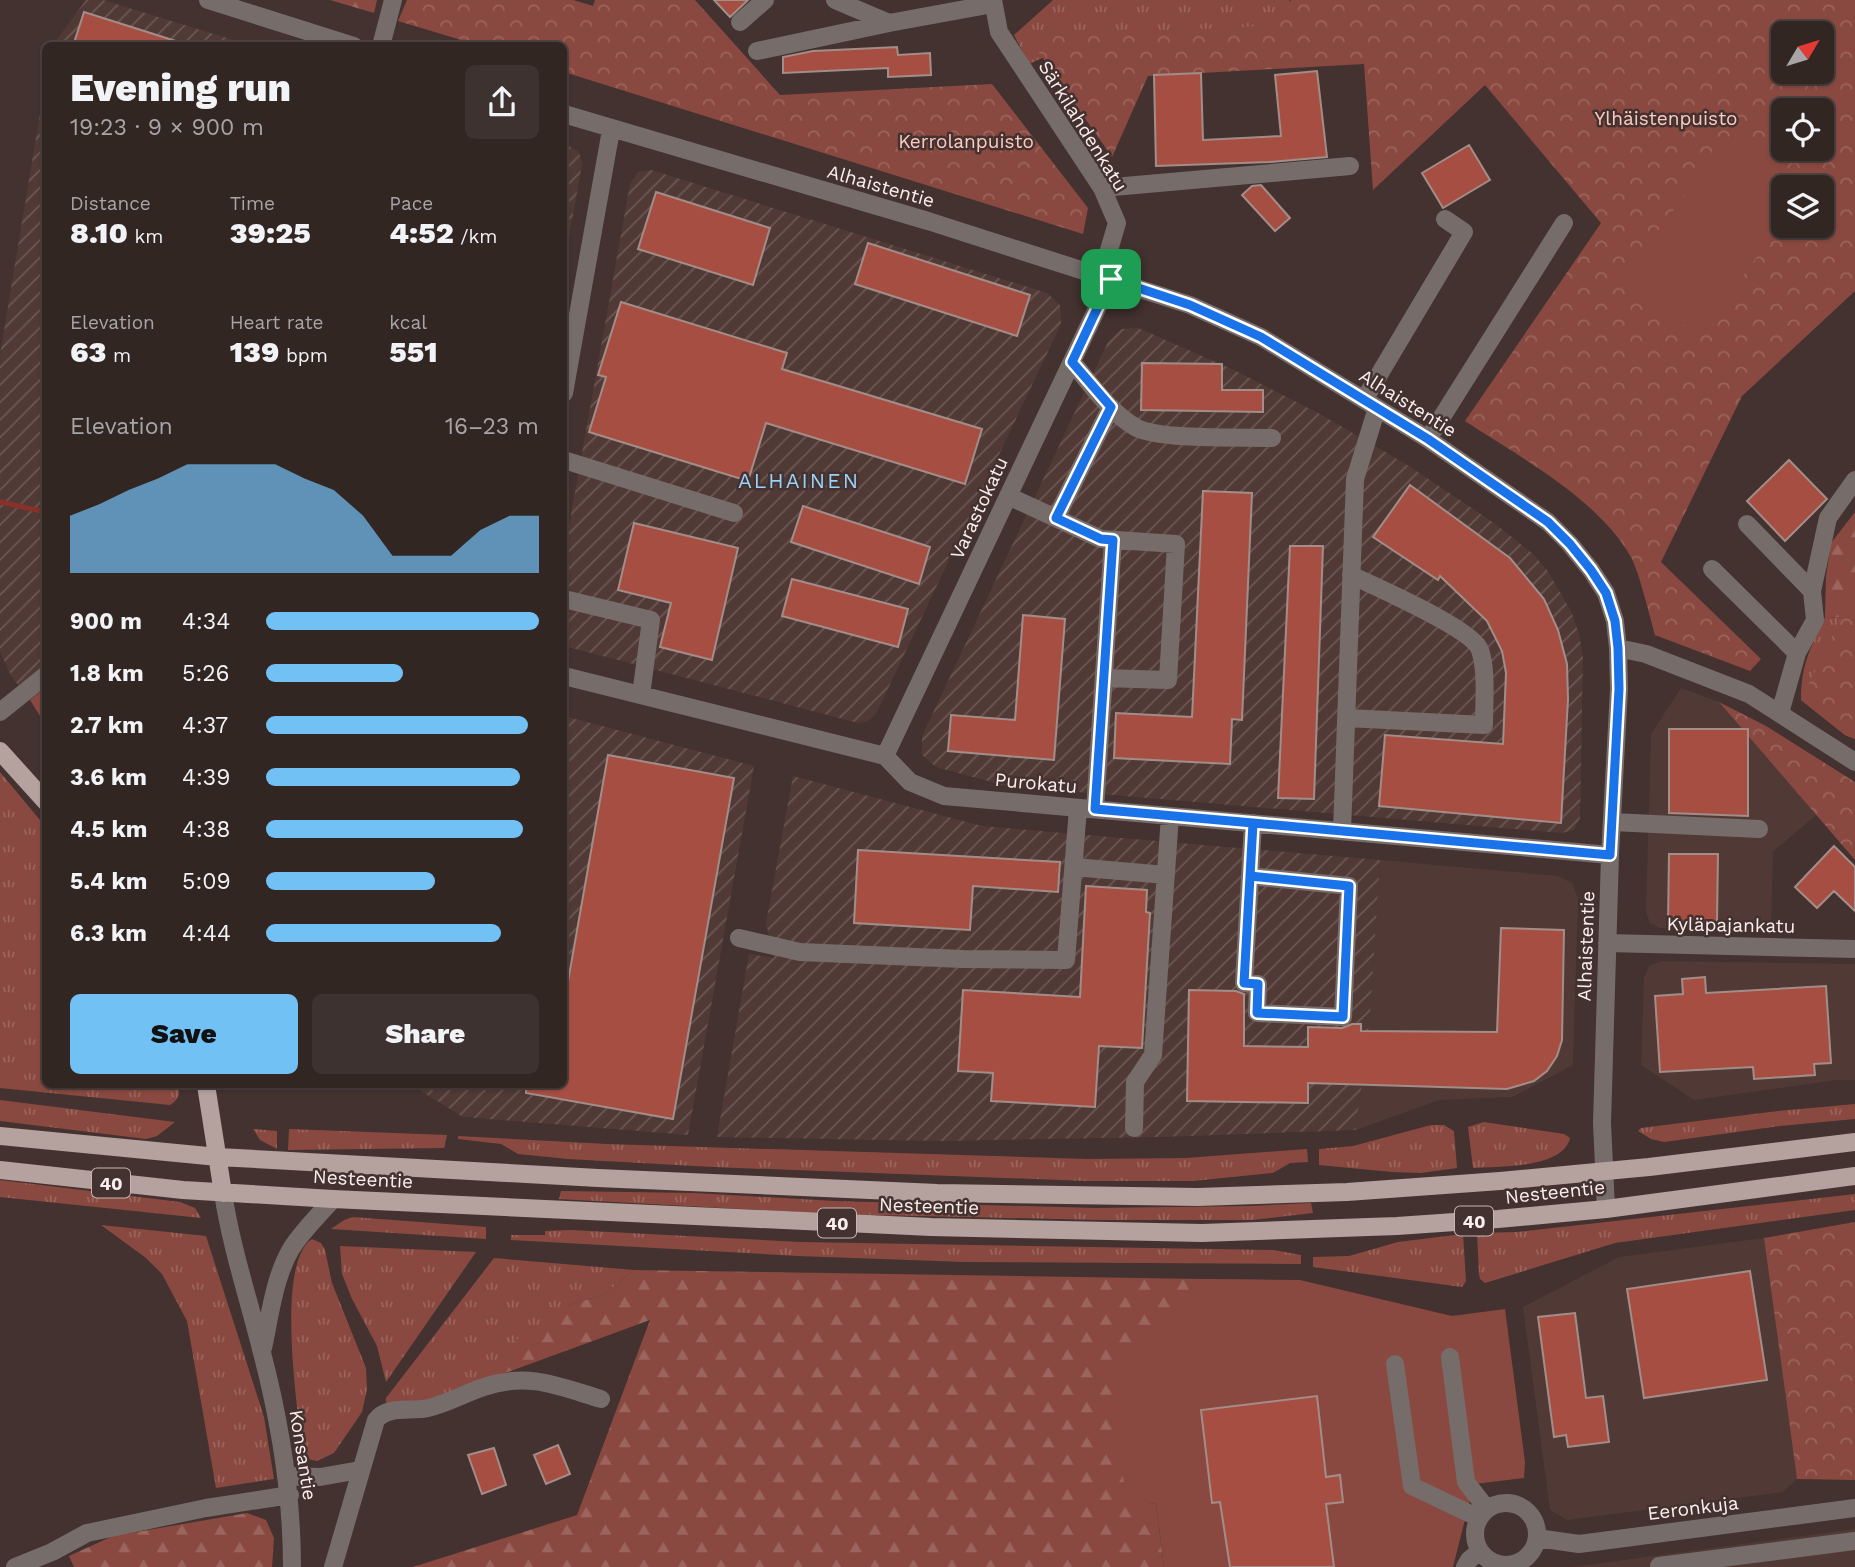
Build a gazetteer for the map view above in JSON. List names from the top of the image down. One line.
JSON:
{"streets":{"main road":["Nesteentie","40"],"street":["Särkilahdenkatu","Alhaistentie","Varastokatu","Purokatu","Kyläpajankatu","Konsantie","Eeronkuja"]},"crossings":[["Särkilahdenkatu","Alhaistentie"],["Särkilahdenkatu","Varastokatu"],["Alhaistentie","Varastokatu"],["Alhaistentie","Purokatu"],["Alhaistentie","Kyläpajankatu"],["Alhaistentie","Nesteentie"],["Varastokatu","Purokatu"],["Nesteentie","Konsantie"]],"districts":["ALHAINEN"],"parks":["Ylhäistenpuisto","Kerrolanpuisto"],"north":"top right","page":{"heading":["Evening run","19:23 · 9 × 900 m"],"stats":[["Distance","8.10 km"],["Time","39:25"],["Pace","4:52 /km"],["Elevation","63 m"],["Heart rate","139 bpm"],["kcal","551"]],"chart":["Elevation","16–23 m"],"list":[{"name":"900 m","note":"4:34"},{"name":"1.8 km","note":"5:26"},{"name":"2.7 km","note":"4:37"},{"name":"3.6 km","note":"4:39"},{"name":"4.5 km","note":"4:38"},{"name":"5.4 km","note":"5:09"},{"name":"6.3 km","note":"4:44"}],"buttons":["Save","Share"]}}
